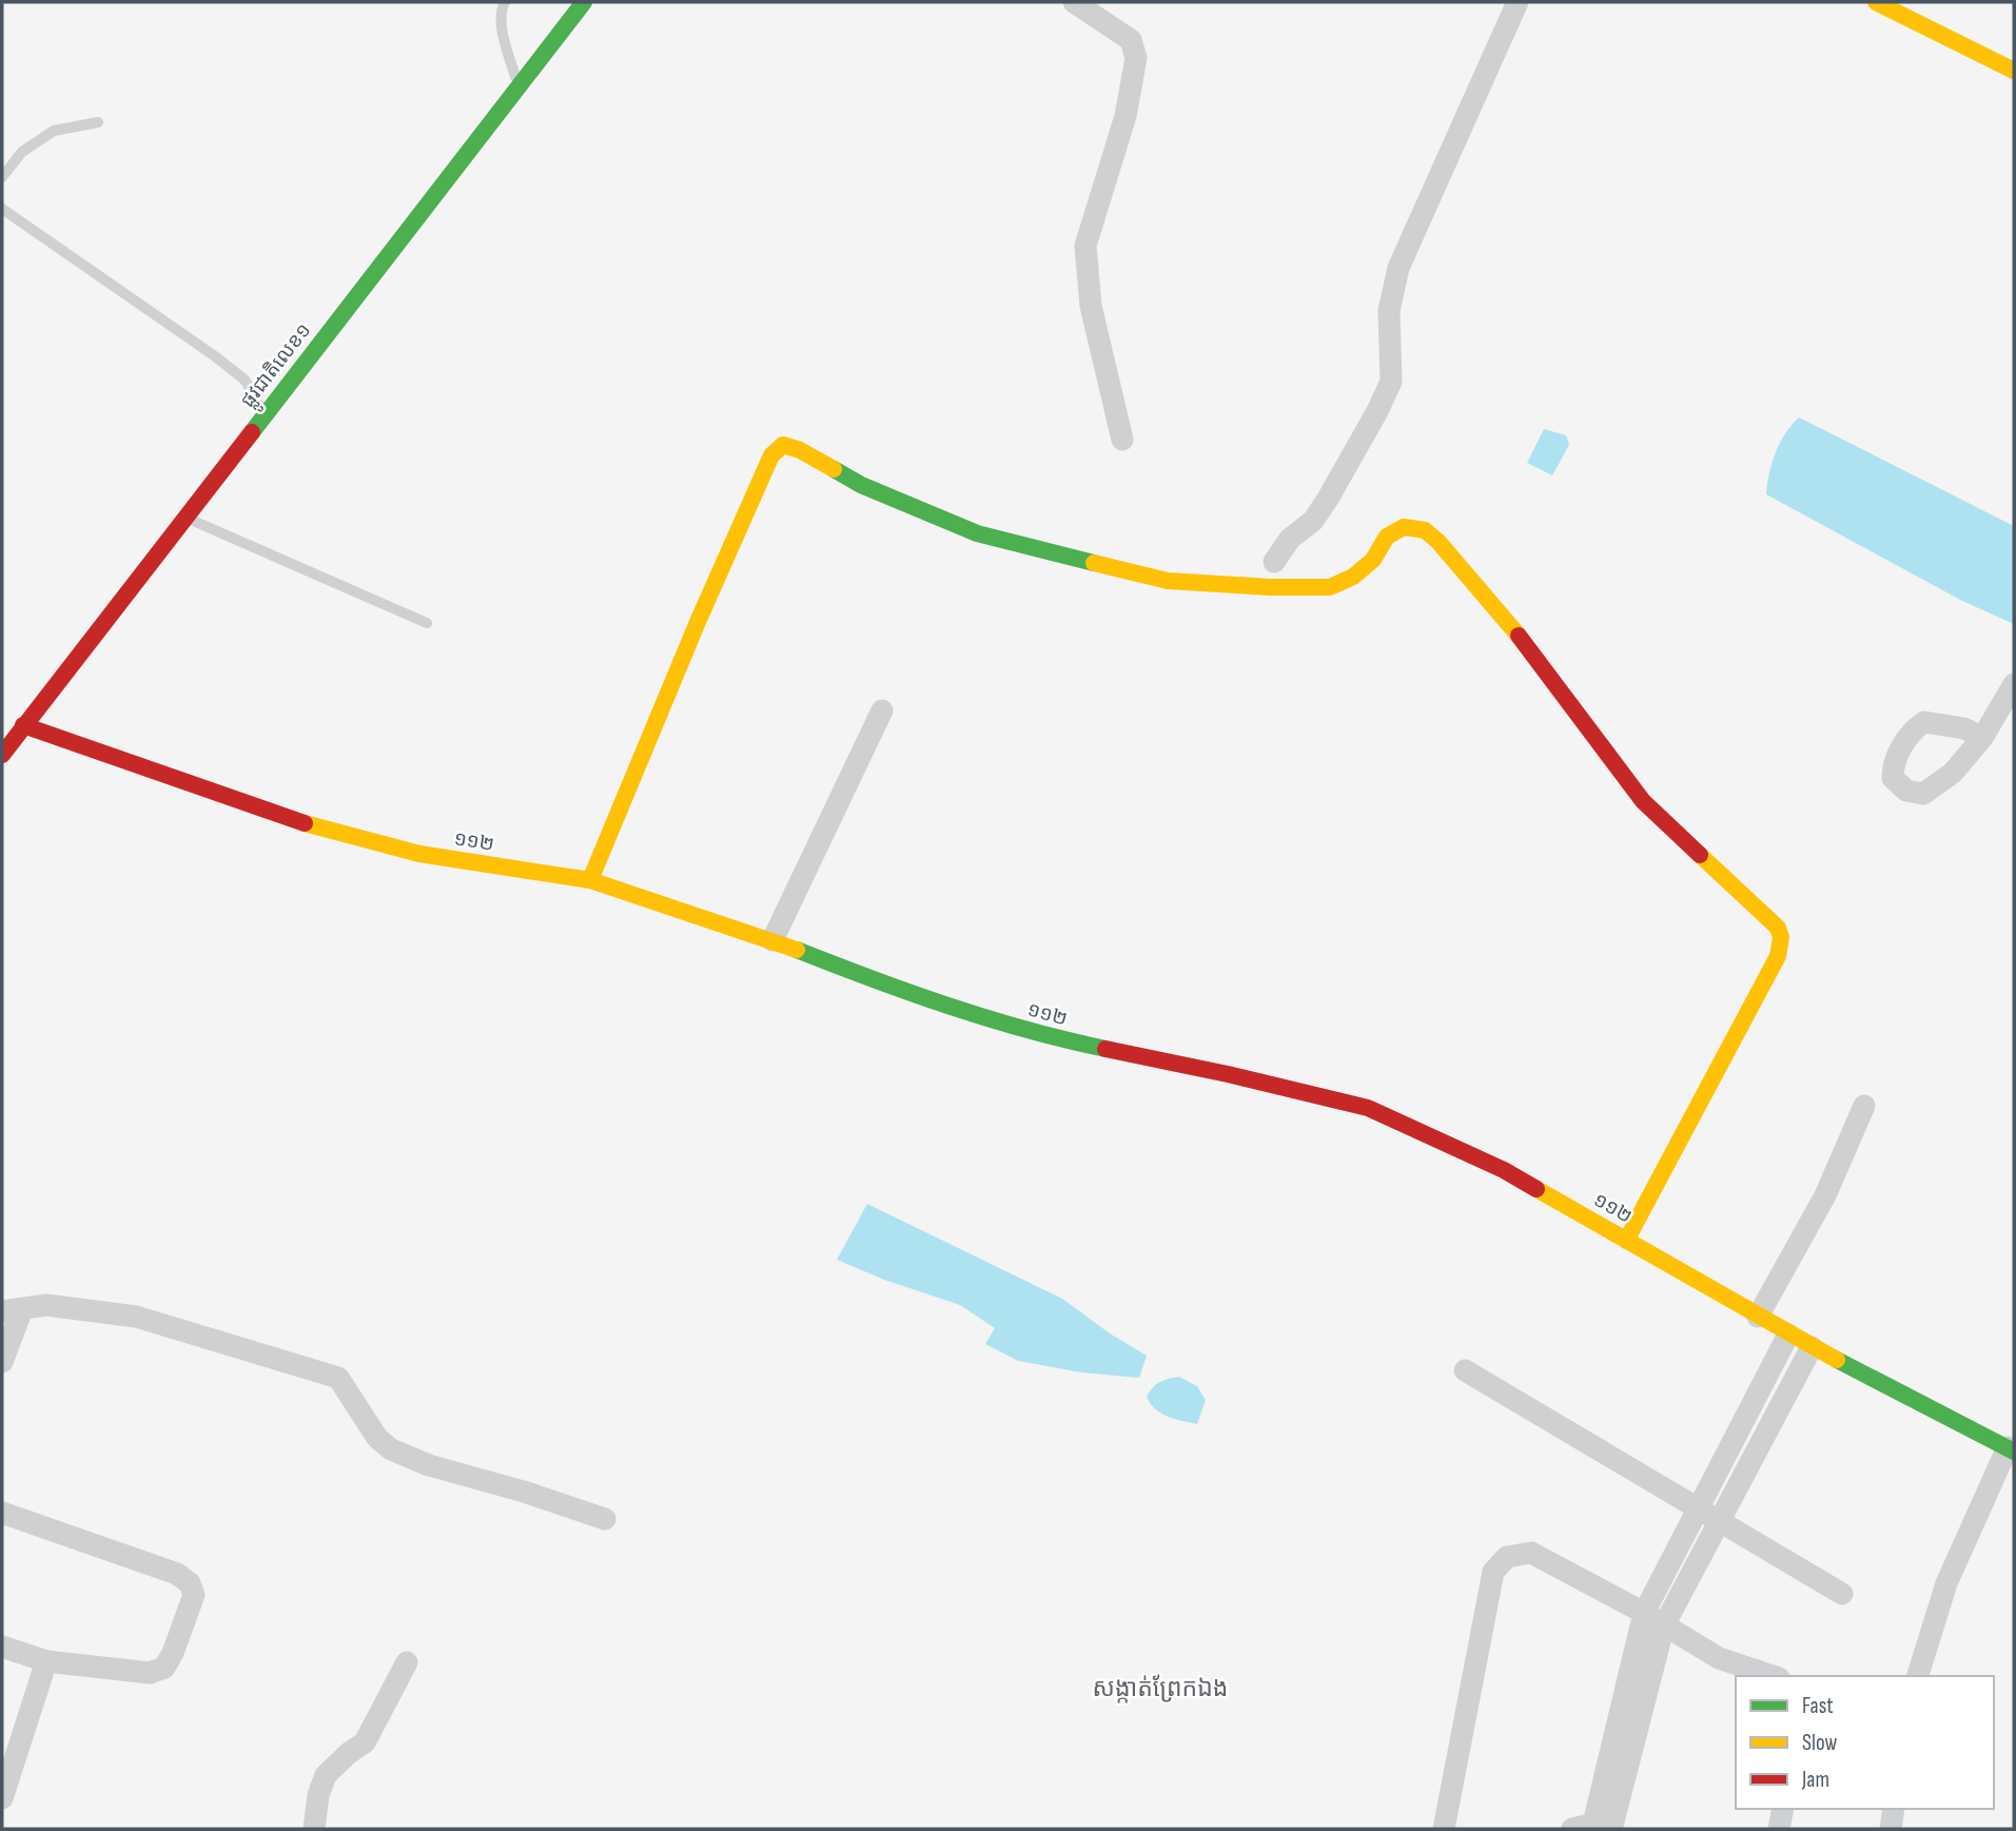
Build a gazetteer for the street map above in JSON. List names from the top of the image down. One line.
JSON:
{"streets":{"main road":["ផ្លូវជាតិលេខ១","១១២"]},"crossings":[["ផ្លូវជាតិលេខ១","១១២"]],"districts":["សង្កាត់ព្រែកឯង"],"legend":["Fast","Slow","Jam"]}
